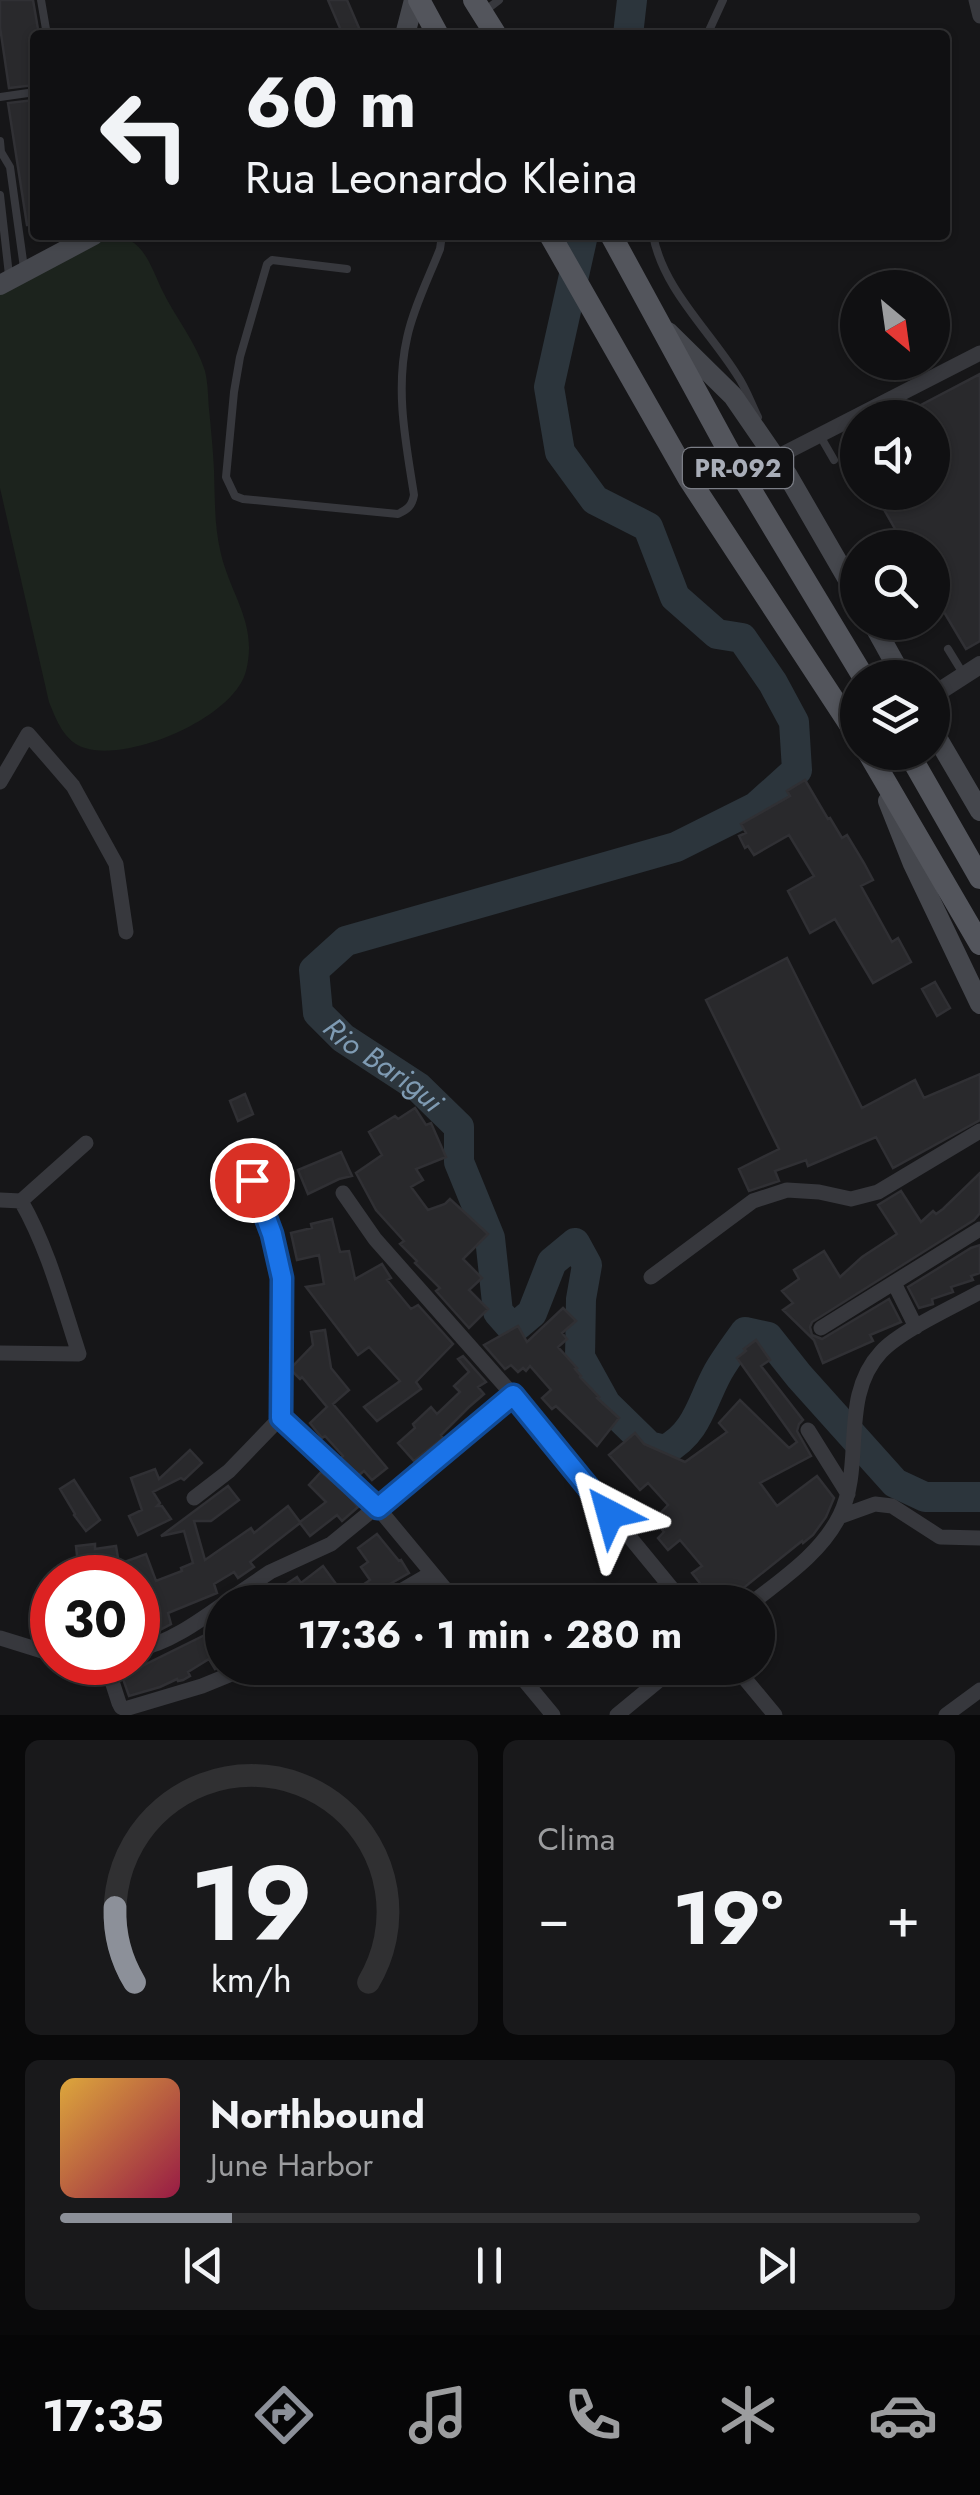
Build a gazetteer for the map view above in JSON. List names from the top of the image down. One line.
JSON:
{"streets":{"main road":["PR-092"]},"water":["Rio Barigui"],"north":"bottom right","page":{"turn":["60 m","Rua Leonardo Kleina"],"limit":"30","trip":"17:36 · 1 min · 280 m","tile":"Clima","heat":["−","19°","+"],"song":["Northbound","June Harbor"],"tabs":"17:35","gauge":["19","km/h"]}}
